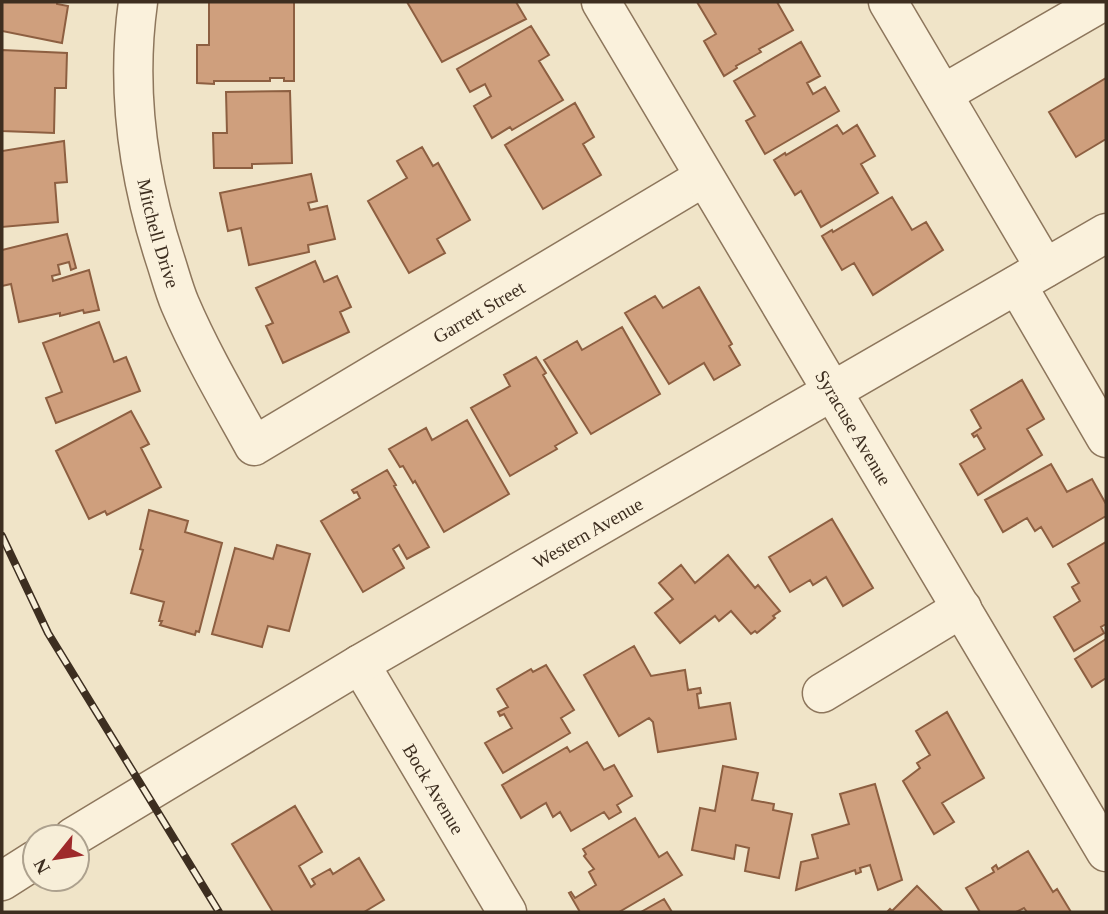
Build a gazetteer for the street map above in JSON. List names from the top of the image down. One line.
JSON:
{"streets":{"street":["Mitchell Drive","Garrett Street","Syracuse Avenue","Western Avenue","Bock Avenue"]},"crossings":[["Mitchell Drive","Garrett Street"],["Garrett Street","Syracuse Avenue"],["Syracuse Avenue","Western Avenue"],["Western Avenue","Bock Avenue"]],"north":"bottom left"}
